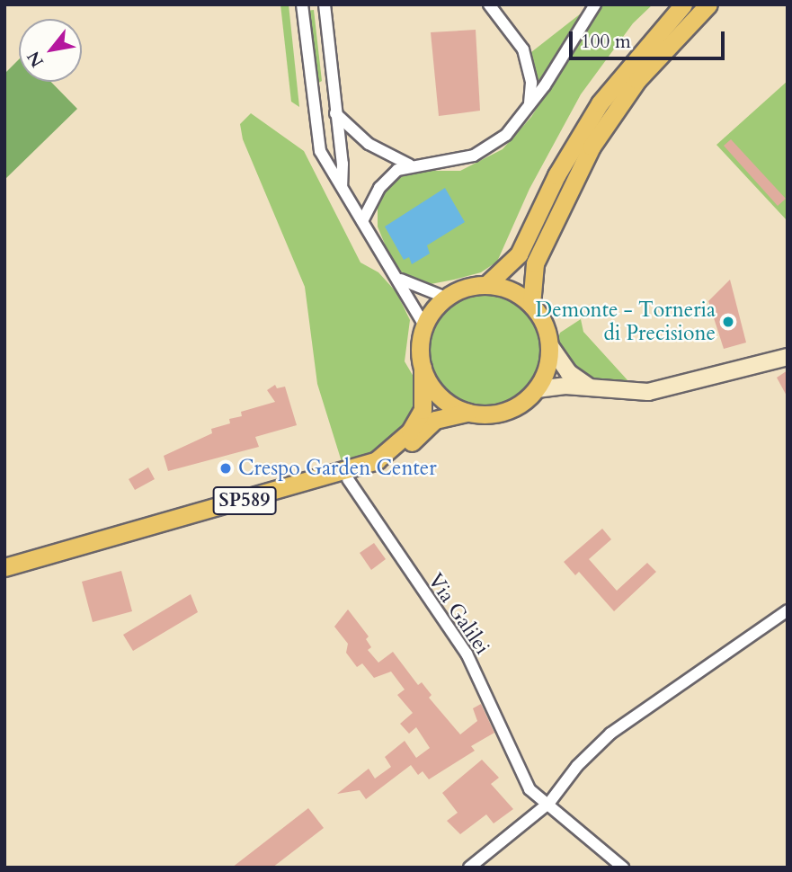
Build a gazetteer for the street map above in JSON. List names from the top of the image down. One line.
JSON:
{"streets":{"main road":["SP589"],"street":["Via Galilei"]},"crossings":[["SP589","Via Galilei"]],"places":["Demonte - Torneria di Precisione","Crespo Garden Center"],"scale_bar":"100 m","north":"bottom left"}
